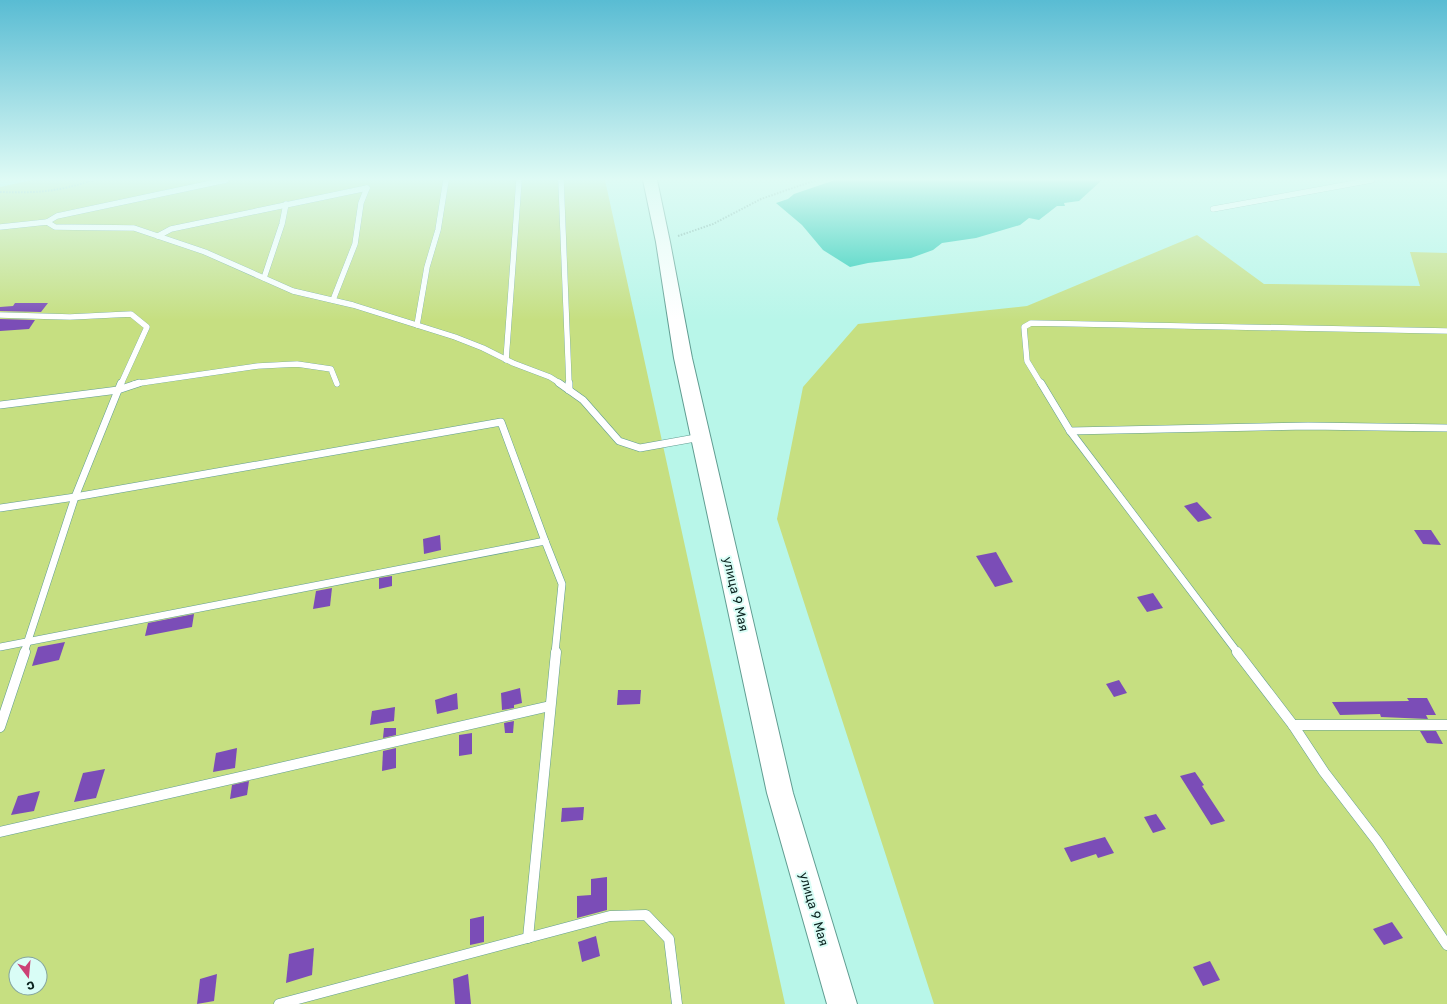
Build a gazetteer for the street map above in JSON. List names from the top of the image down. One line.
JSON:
{"streets":{"main road":["улица 9 Мая"]},"north":"bottom"}
